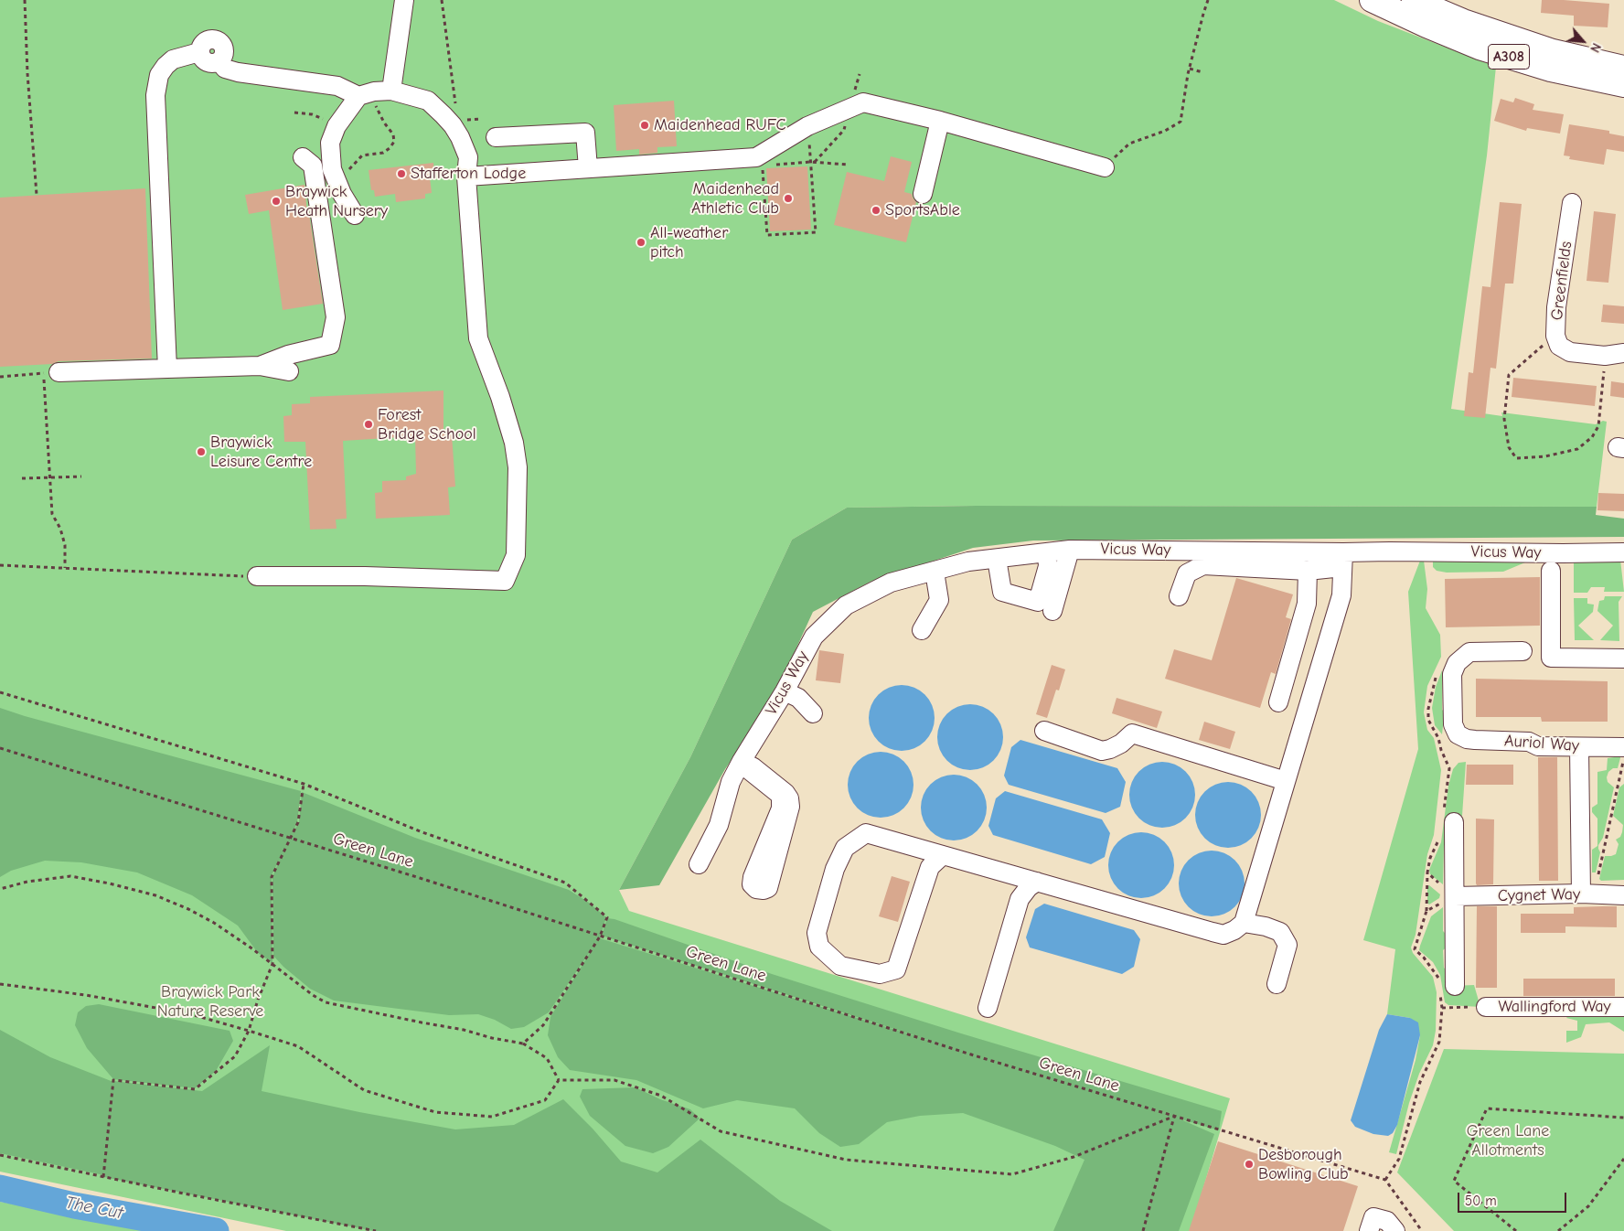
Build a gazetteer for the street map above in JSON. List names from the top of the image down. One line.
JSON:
{"streets":{"main road":["A308"],"street":["Greenfields","Vicus Way","Auriol Way","Cygnet Way","Wallingford Way"],"path":["Green Lane"]},"water":["The Cut"],"parks":["Braywick Park Nature Reserve","Green Lane Allotments"],"places":["Maidenhead RUFC","Stafferton Lodge","Maidenhead Athletic Club","Braywick Heath Nursery","SportsAble","All-weather pitch","Forest Bridge School","Braywick Leisure Centre","Desborough Bowling Club"],"scale_bar":"50 m","north":"bottom right"}
